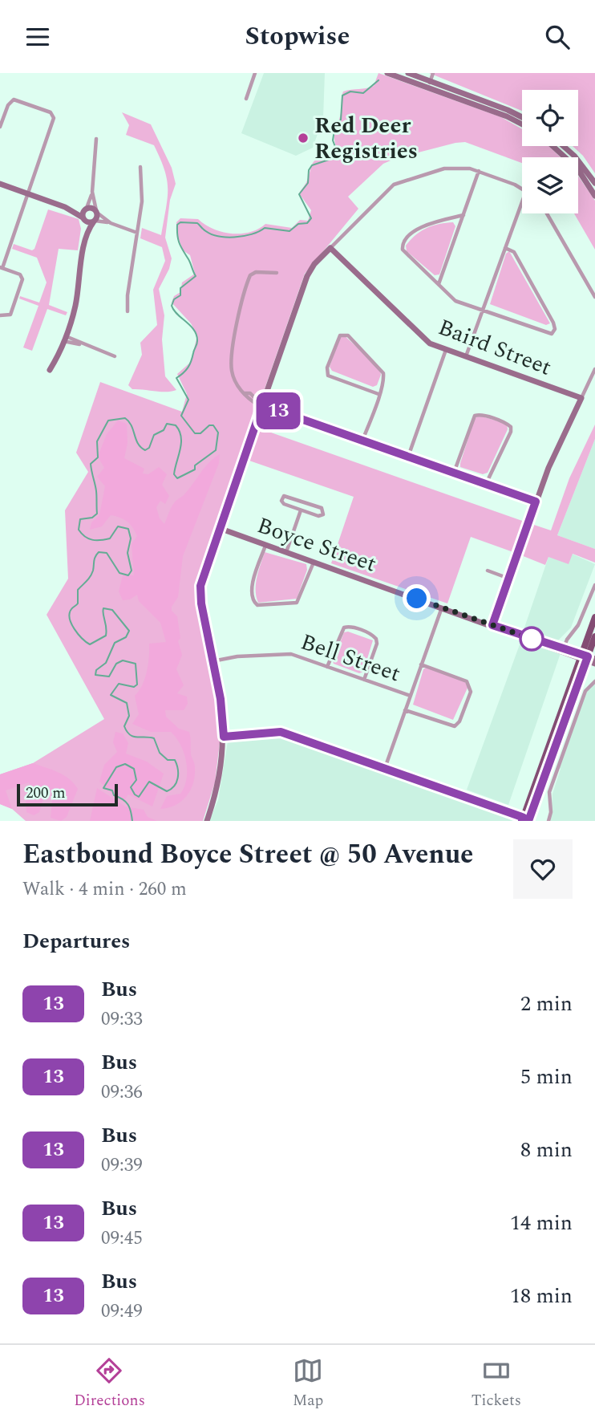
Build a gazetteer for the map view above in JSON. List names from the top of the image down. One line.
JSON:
{"streets":{"street":["Baird Street","Boyce Street","Bell Street"]},"places":["Red Deer Registries"],"lines":["bus line 13"],"scale_bar":"200 m","page":{"header":"Stopwise","on_map":"13","scale":"200 m","heading":[["Eastbound Boyce Street @ 50 Avenue","Walk · 4 min · 260 m"],"Departures"],"list":[{"mark":"13","name":"Bus","note":"09:33","value":"2 min"},{"mark":"13","name":"Bus","note":"09:36","value":"5 min"},{"mark":"13","name":"Bus","note":"09:39","value":"8 min"},{"mark":"13","name":"Bus","note":"09:45","value":"14 min"},{"mark":"13","name":"Bus","note":"09:49","value":"18 min"}],"tabs":["Directions","Map","Tickets"]}}
